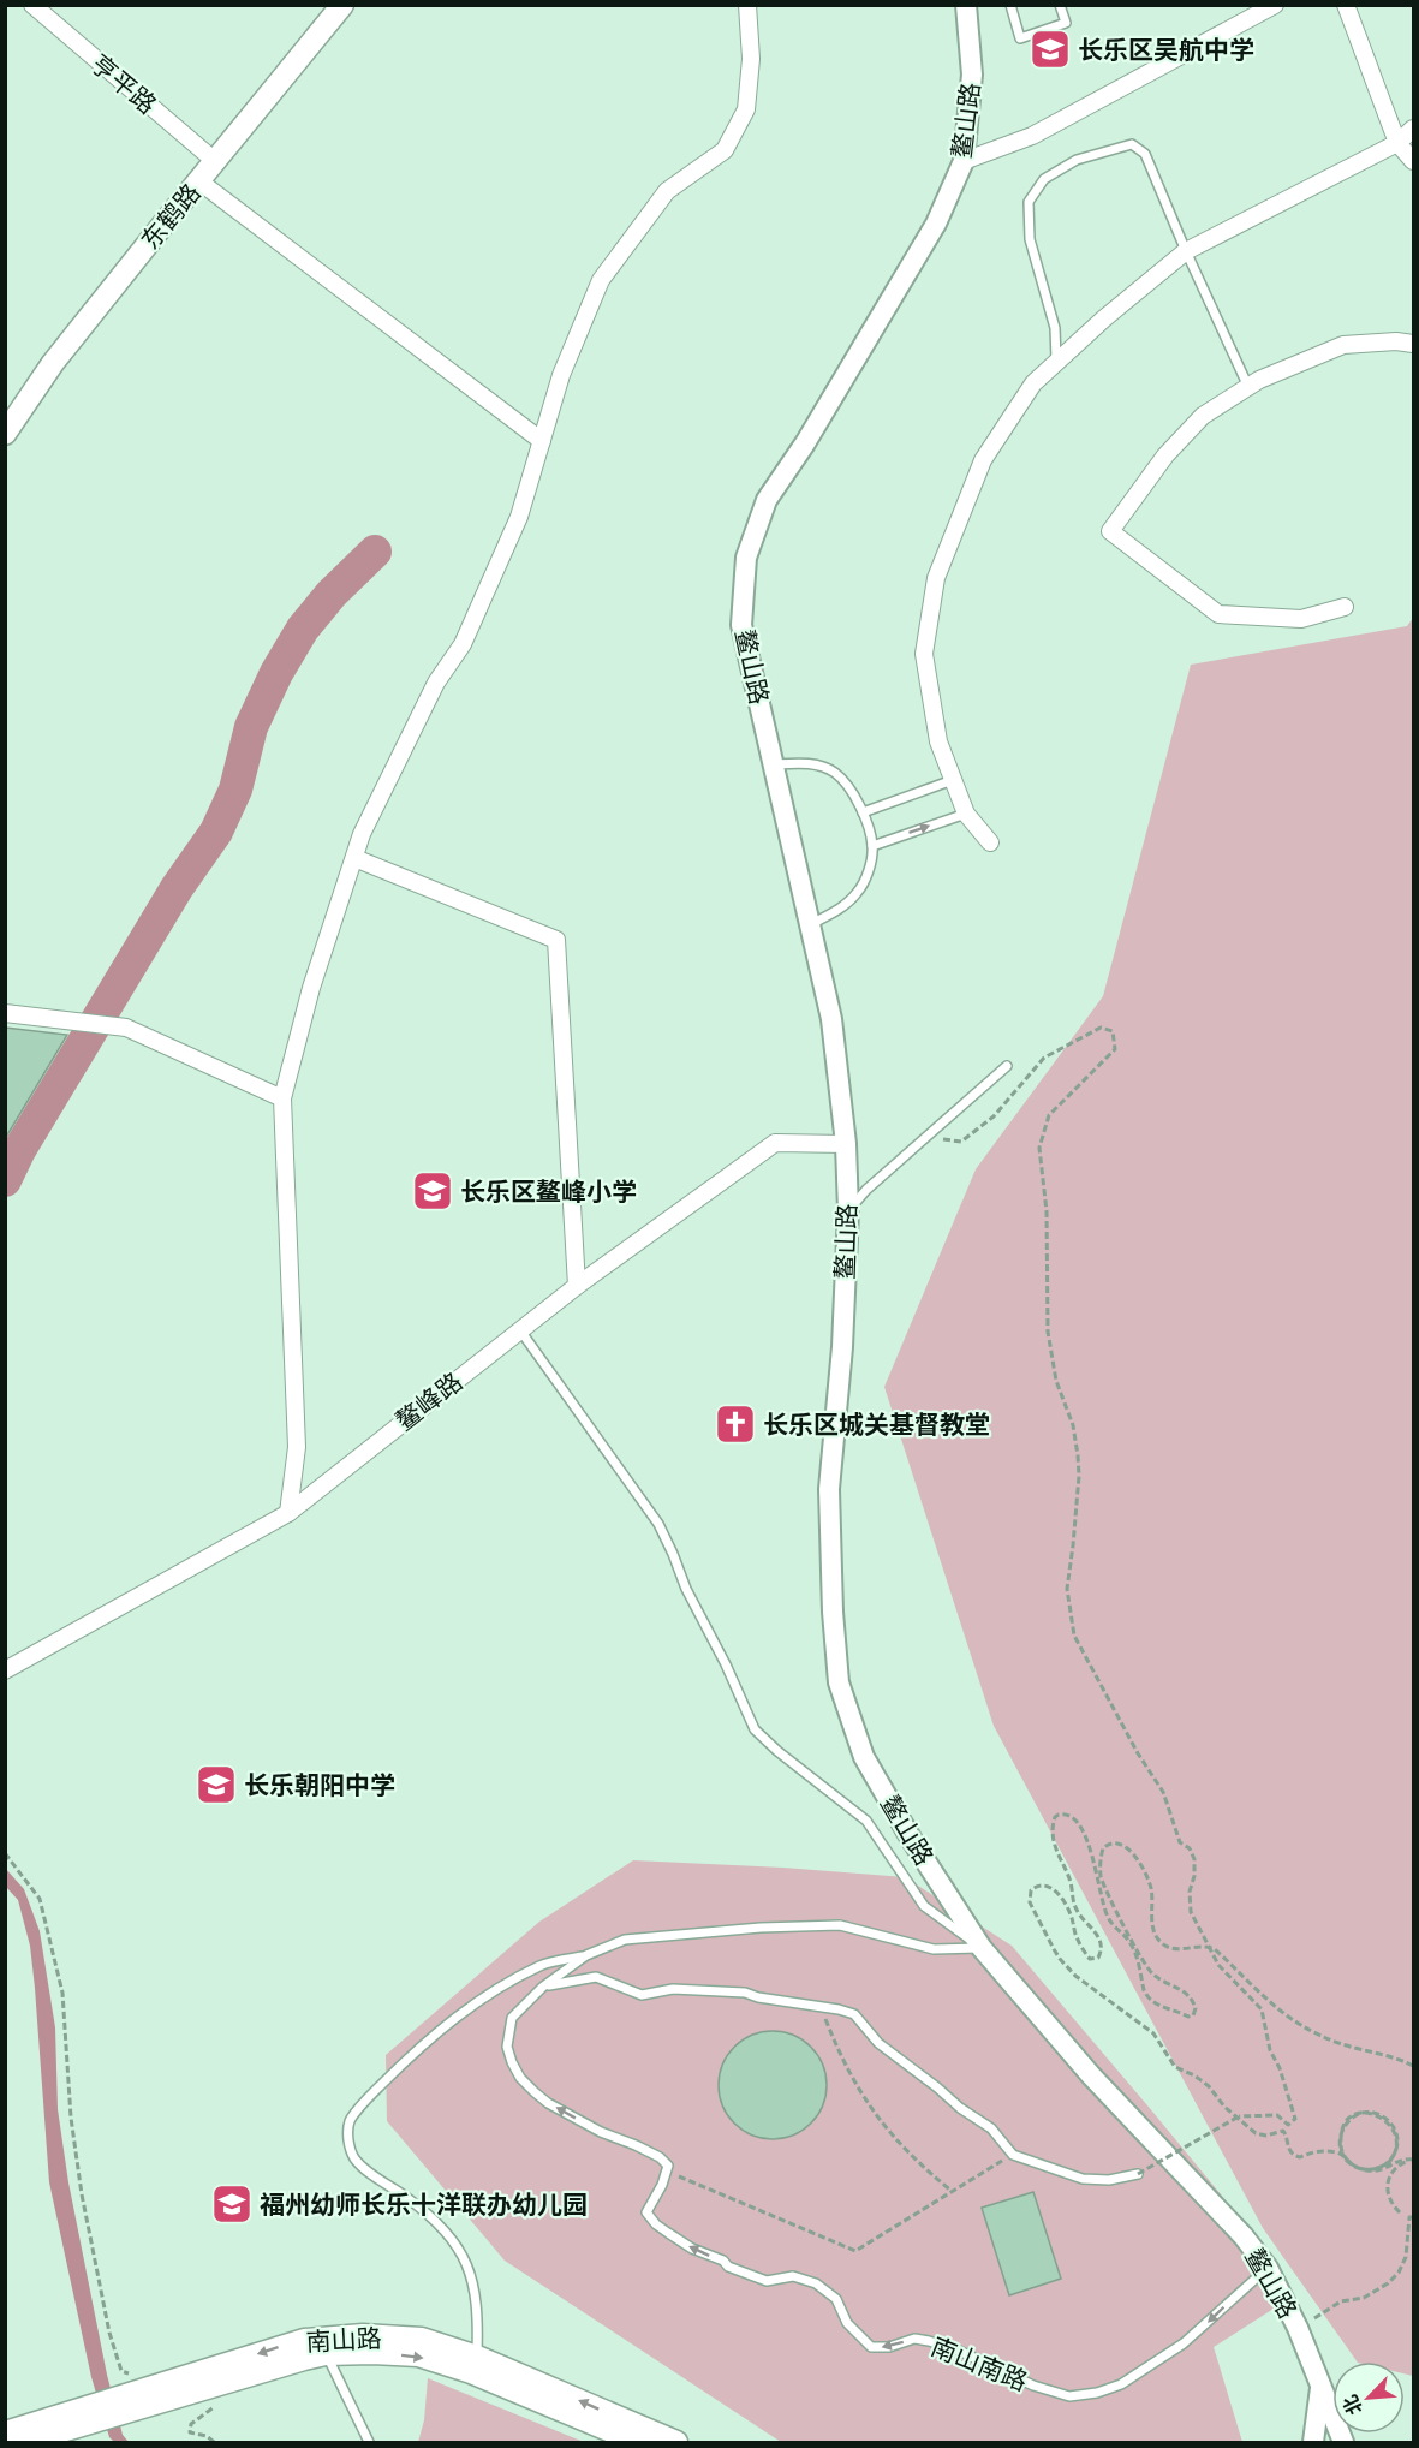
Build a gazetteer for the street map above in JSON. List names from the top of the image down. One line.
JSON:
{"streets":{"main road":["东鹤路","南山路"],"street":["亨平路","鳌山路","鳌峰路"],"lane":["南山南路"]},"crossings":[["亨平路","东鹤路"],["鳌山路","鳌峰路"],["鳌山路","南山南路"]],"places":{"school or university":["长乐区吴航中学","长乐区鳌峰小学","长乐朝阳中学","福州幼师长乐十洋联办幼儿园"],"church":["长乐区城关基督教堂"]},"north":"bottom left"}
